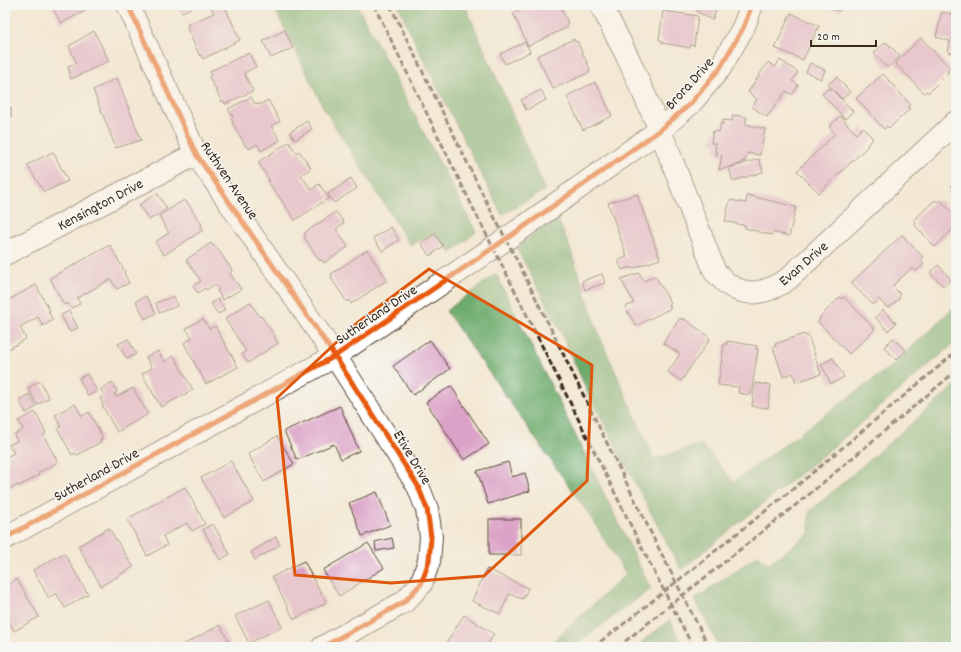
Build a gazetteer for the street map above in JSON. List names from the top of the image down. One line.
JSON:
{"streets":{"street":["Brora Drive","Ruthven Avenue","Kensington Drive","Evan Drive","Sutherland Drive","Etive Drive"]},"crossings":[["Brora Drive","Evan Drive"],["Brora Drive","Sutherland Drive"],["Ruthven Avenue","Kensington Drive"],["Ruthven Avenue","Sutherland Drive"],["Ruthven Avenue","Etive Drive"],["Evan Drive","Sutherland Drive"],["Sutherland Drive","Etive Drive"]],"scale_bar":"20 m"}
